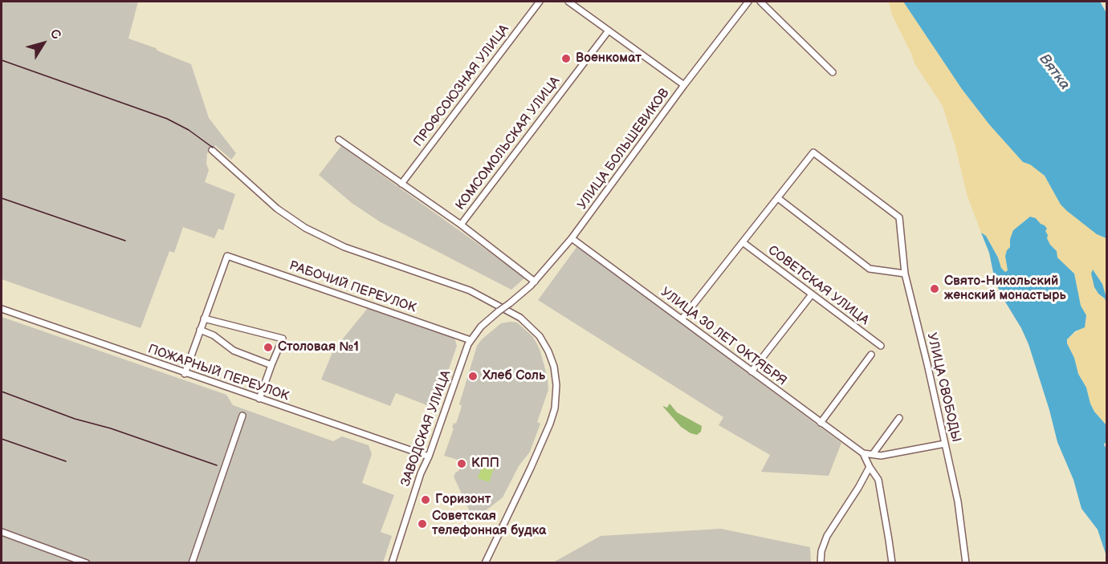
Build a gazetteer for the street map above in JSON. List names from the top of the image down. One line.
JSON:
{"streets":{"street":["ПРОФСОЮЗНАЯ УЛИЦА","КОМСОМОЛЬСКАЯ УЛИЦА","УЛИЦА БОЛЬШЕВИКОВ","СОВЕТСКАЯ УЛИЦА","РАБОЧИЙ ПЕРЕУЛОК","УЛИЦА 30 ЛЕТ ОКТЯБРЯ","ПОЖАРНЫЙ ПЕРЕУЛОК","УЛИЦА СВОБОДЫ","ЗАВОДСКАЯ УЛИЦА"]},"crossings":[["УЛИЦА БОЛЬШЕВИКОВ","УЛИЦА 30 ЛЕТ ОКТЯБРЯ"],["УЛИЦА БОЛЬШЕВИКОВ","ЗАВОДСКАЯ УЛИЦА"],["РАБОЧИЙ ПЕРЕУЛОК","ЗАВОДСКАЯ УЛИЦА"],["ПОЖАРНЫЙ ПЕРЕУЛОК","ЗАВОДСКАЯ УЛИЦА"]],"water":["Вятка"],"places":["Военкомат","Свято-Никольский женский монастырь","Столовая №1","Хлеб Соль","КПП","Горизонт","Советская телефонная будка"],"north":"top right"}
